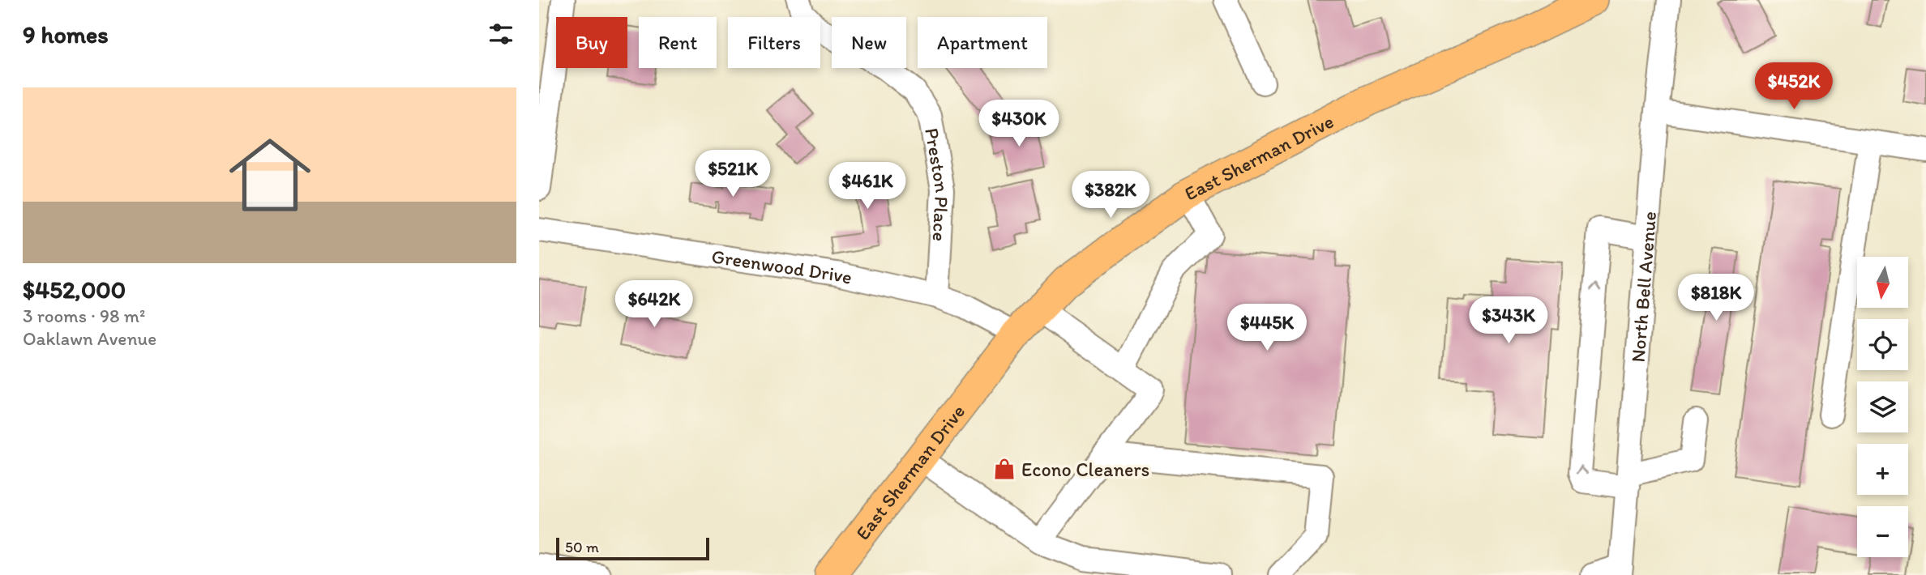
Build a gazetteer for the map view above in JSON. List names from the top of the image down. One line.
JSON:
{"streets":{"main road":["East Sherman Drive"],"street":["Preston Place","Greenwood Drive","North Bell Avenue"]},"crossings":[["East Sherman Drive","Greenwood Drive"],["Preston Place","Greenwood Drive"]],"places":{"shop":["Econo Cleaners"]},"scale_bar":"50 m","north":"bottom","page":{"heading":"9 homes","chip":["Buy","Rent","Filters","New","Apartment"],"price":["$452K","$430K","$521K","$461K","$382K","$818K","$642K","$343K","$445K"],"list":[{"name":"$452,000","note":"3 rooms · 98 m² · Oaklawn Avenue"}],"map_buttons":["+","−"],"scale":"50 m"}}
